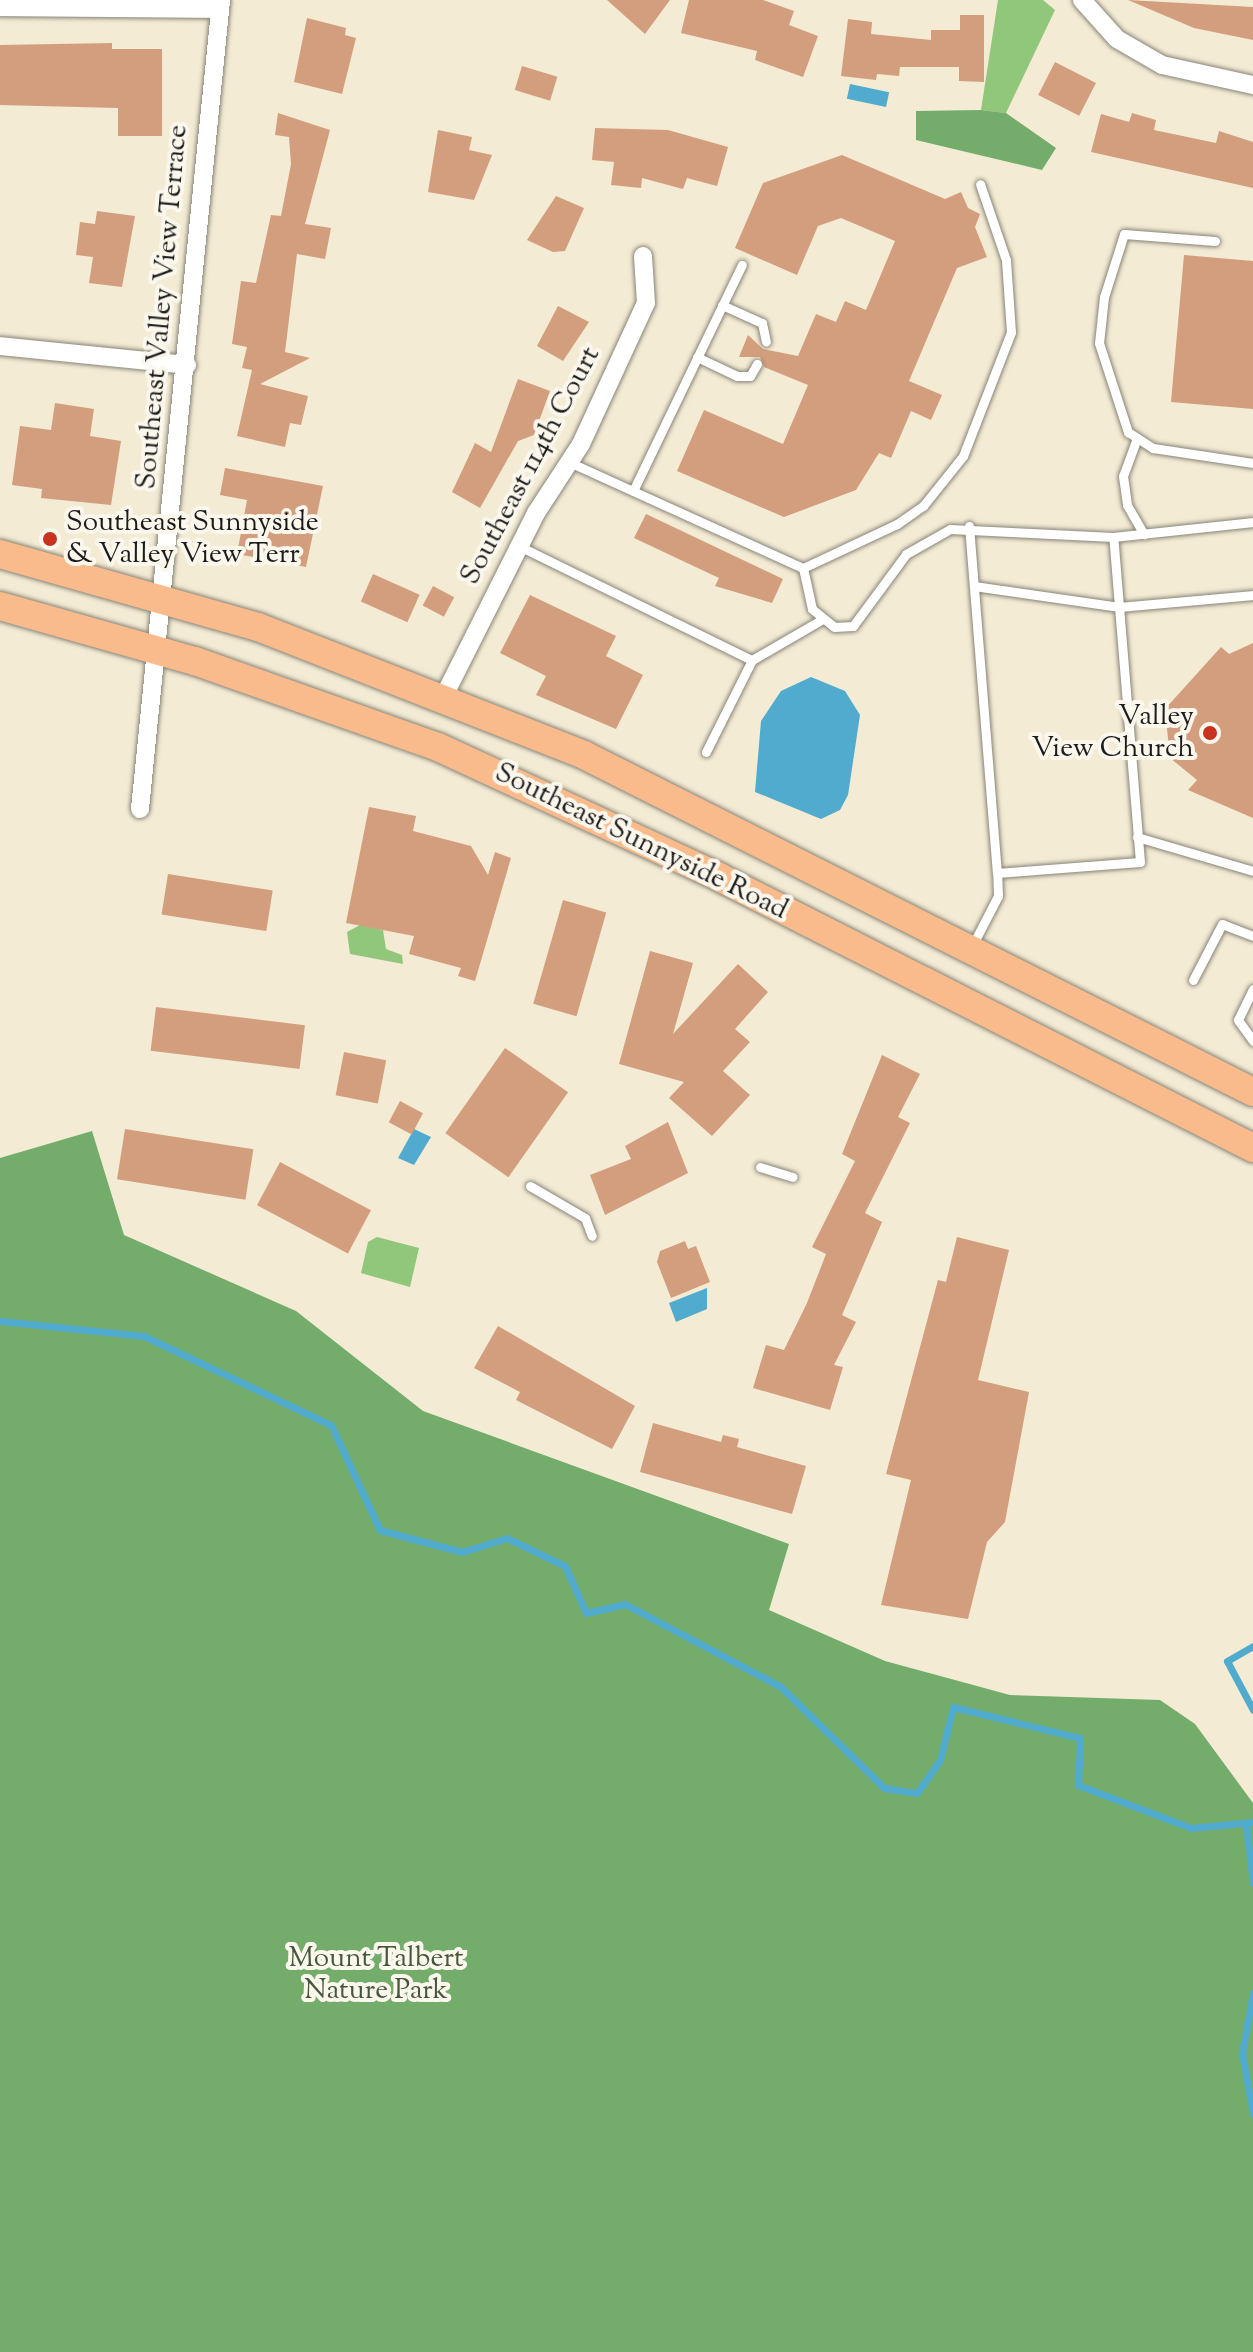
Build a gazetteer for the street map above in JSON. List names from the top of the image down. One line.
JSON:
{"streets":{"main road":["Southeast Sunnyside Road"],"street":["Southeast Valley View Terrace","Southeast 114th Court"]},"crossings":[["Southeast Valley View Terrace","Southeast Sunnyside Road"],["Southeast 114th Court","Southeast Sunnyside Road"]],"parks":["Mount Talbert Nature Park"],"places":["Southeast Sunnyside & Valley View Terr","Valley View Church"]}
